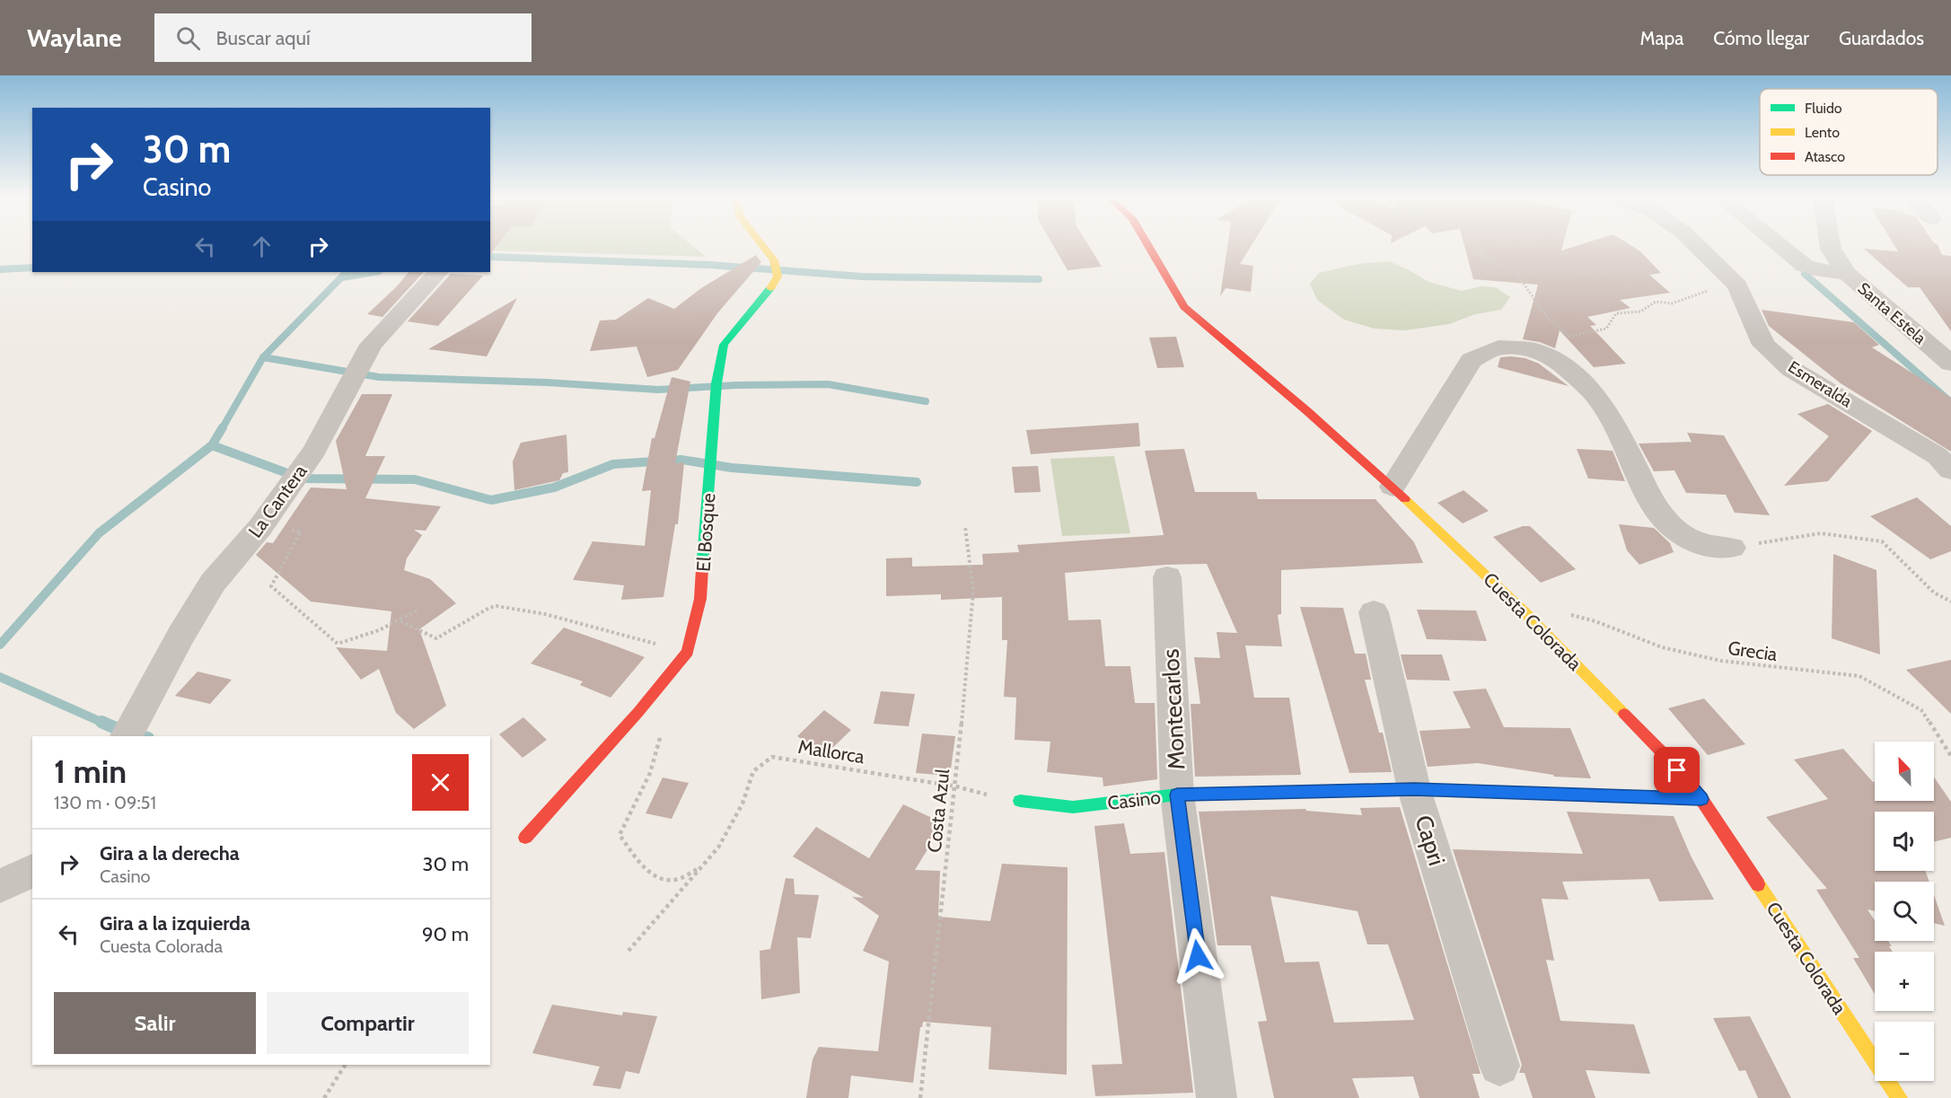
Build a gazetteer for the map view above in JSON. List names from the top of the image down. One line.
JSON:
{"streets":{"street":["Santa Estela","Esmeralda","La Cantera","El Bosque","Cuesta Colorada","Montecarlos","Casino","Capri"],"path":["Grecia","Mallorca","Costa Azul"]},"crossings":[["El Bosque","Mallorca"],["Cuesta Colorada","Grecia"],["Cuesta Colorada","Casino"],["Montecarlos","Casino"],["Mallorca","Casino"],["Mallorca","Costa Azul"],["Casino","Capri"]],"legend":["Fluido","Lento","Atasco"],"north":"top left","page":{"header":"Waylane","search":"Buscar aquí","nav":["Mapa","Cómo llegar","Guardados"],"turn":["30 m","Casino"],"heading":["1 min","130 m · 09:51"],"map_buttons":["+","−"],"list":[{"name":"Gira a la derecha","note":"Casino","value":"30 m"},{"name":"Gira a la izquierda","note":"Cuesta Colorada","value":"90 m"}],"buttons":["Salir","Compartir"]}}
